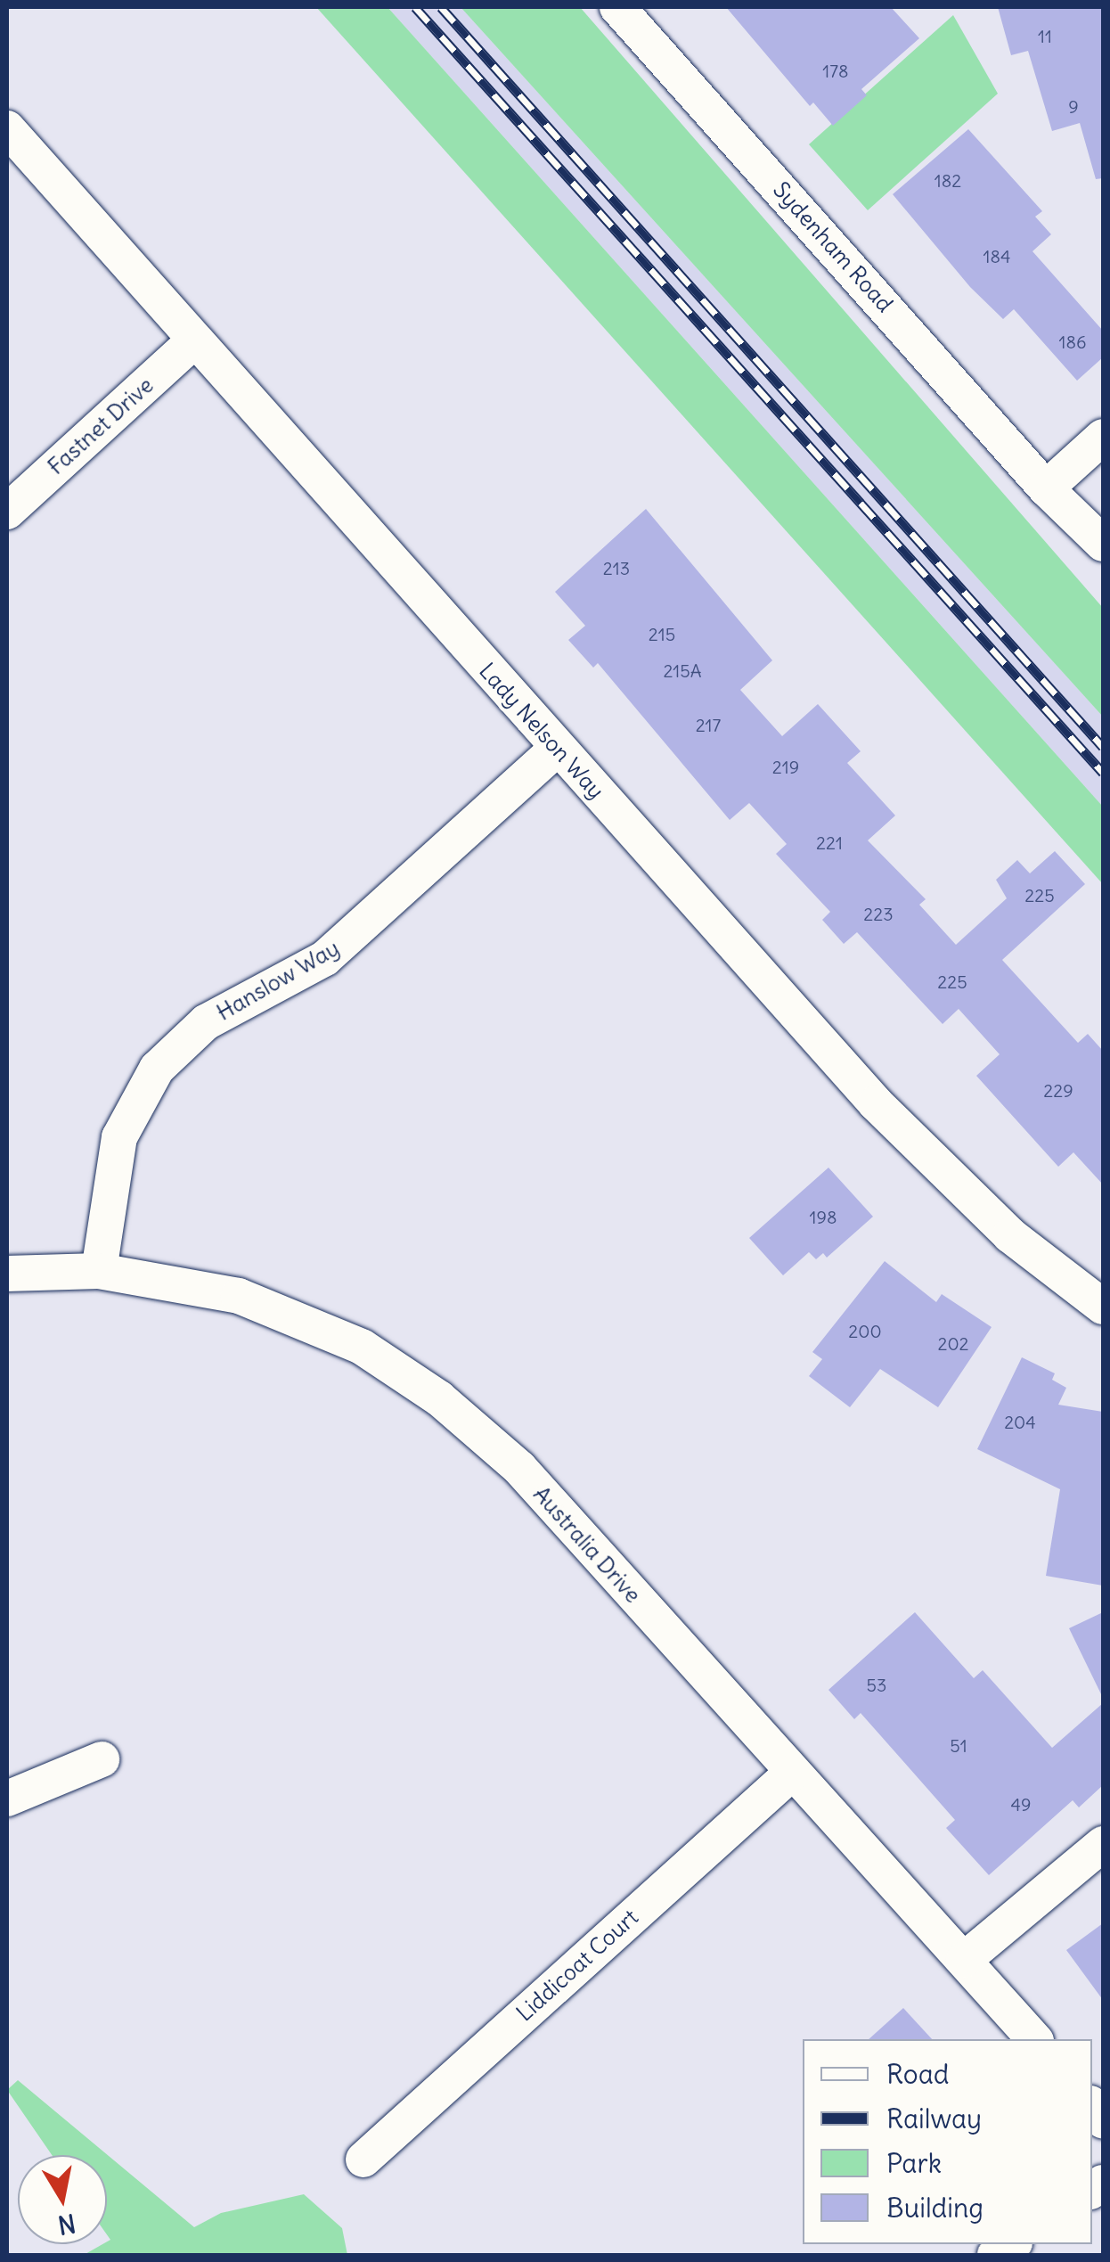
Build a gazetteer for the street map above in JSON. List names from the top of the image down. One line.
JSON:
{"streets":{"street":["Sydenham Road","Fastnet Drive","Lady Nelson Way","Hanslow Way","Australia Drive","Liddicoat Court"]},"crossings":[["Fastnet Drive","Lady Nelson Way"],["Lady Nelson Way","Hanslow Way"],["Hanslow Way","Australia Drive"],["Australia Drive","Liddicoat Court"]],"house_numbers":["11","178","9","182","184","186","213","215","215A","217","219","221","225","223","225","229","198","200","202","204","53","51","49"],"legend":["Road","Railway","Park","Building"],"north":"bottom"}
